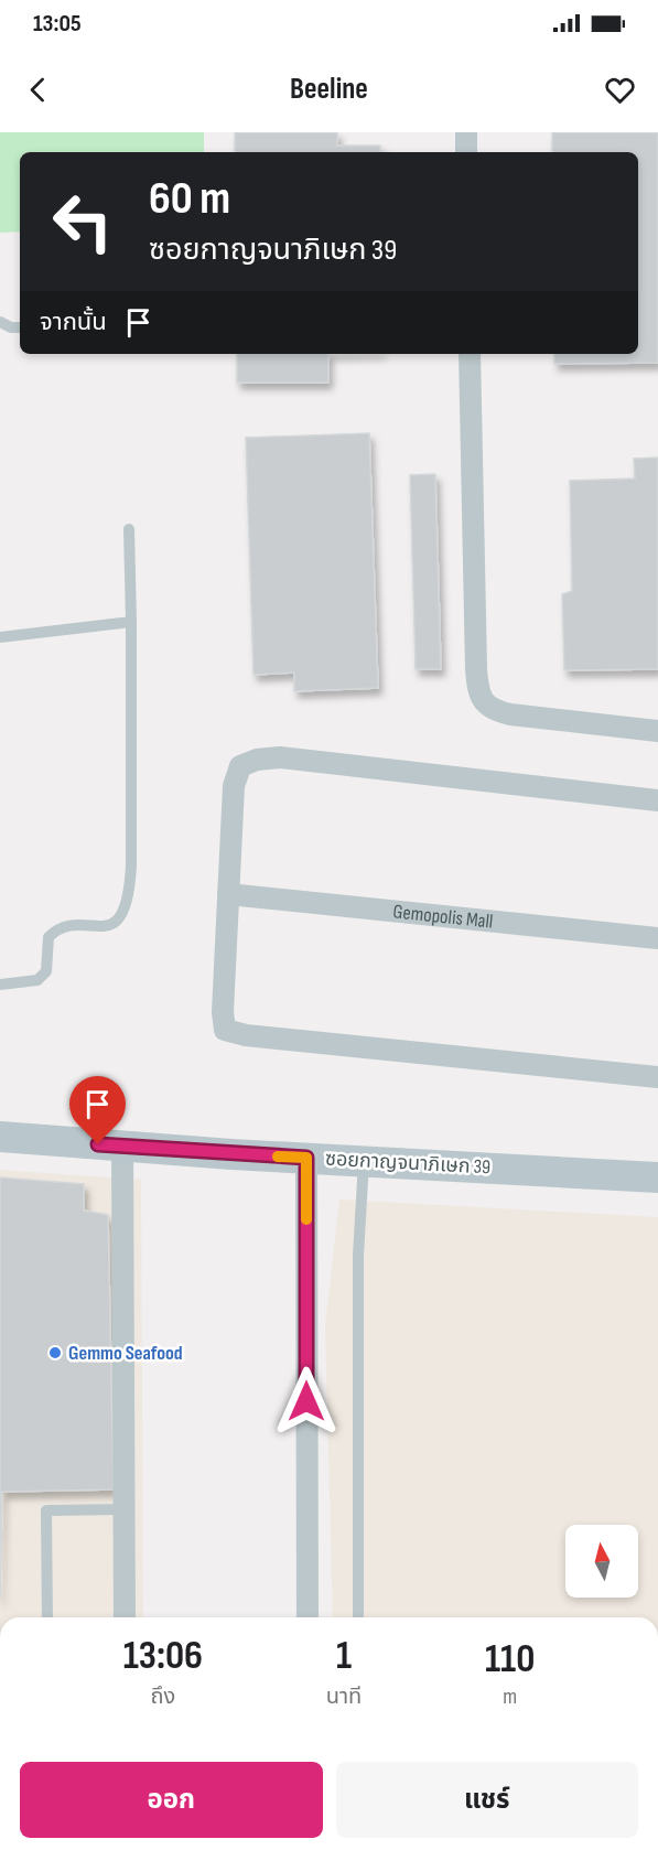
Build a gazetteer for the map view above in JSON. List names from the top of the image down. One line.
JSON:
{"streets":{"street":["Gemopolis Mall","ซอยกาญจนาภิเษก 39"]},"places":["Gemmo Seafood"],"north":"top","page":{"status":"13:05","header":"Beeline","turn":["60 m","ซอยกาญจนาภิเษก 39"],"then":"จากนั้น","eta":["13:06","ถึง","1","นาที","110","m"],"buttons":["ออก","แชร์"]}}
